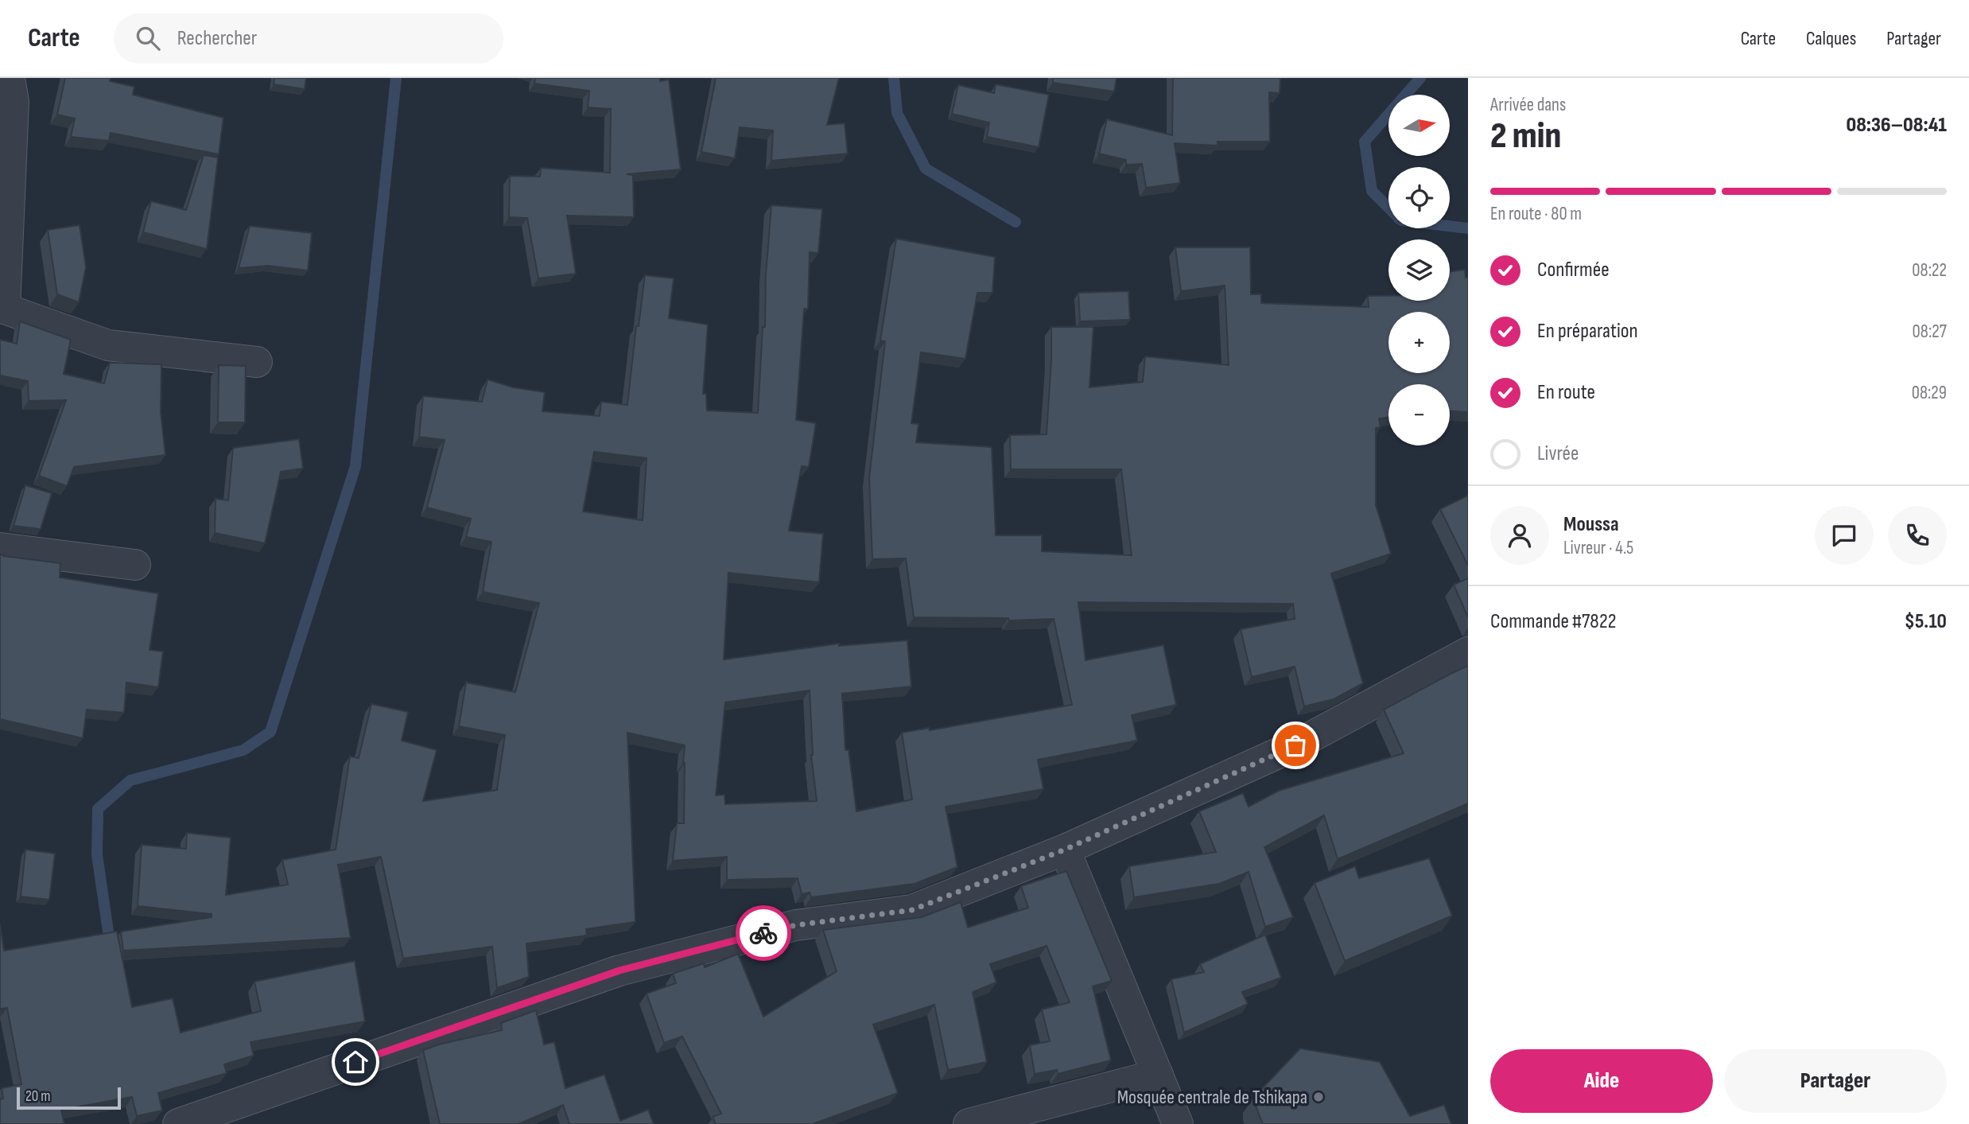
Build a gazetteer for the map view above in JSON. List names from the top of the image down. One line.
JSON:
{"places":["Mosquée centrale de Tshikapa"],"scale_bar":"20 m","north":"right","page":{"header":"Carte","search":"Rechercher","nav":["Carte","Calques","Partager"],"heading":["2 min","Arrivée dans","08:36–08:41"],"panel":["Moussa","Livreur · 4.5","Commande #7822","$5.10"],"map_buttons":["+","−"],"bar":"En route · 80 m","list":[["Confirmée","08:22"],["En préparation","08:27"],["En route","08:29"],"Livrée"],"buttons":["Aide","Partager"],"scale":"20 m"}}
